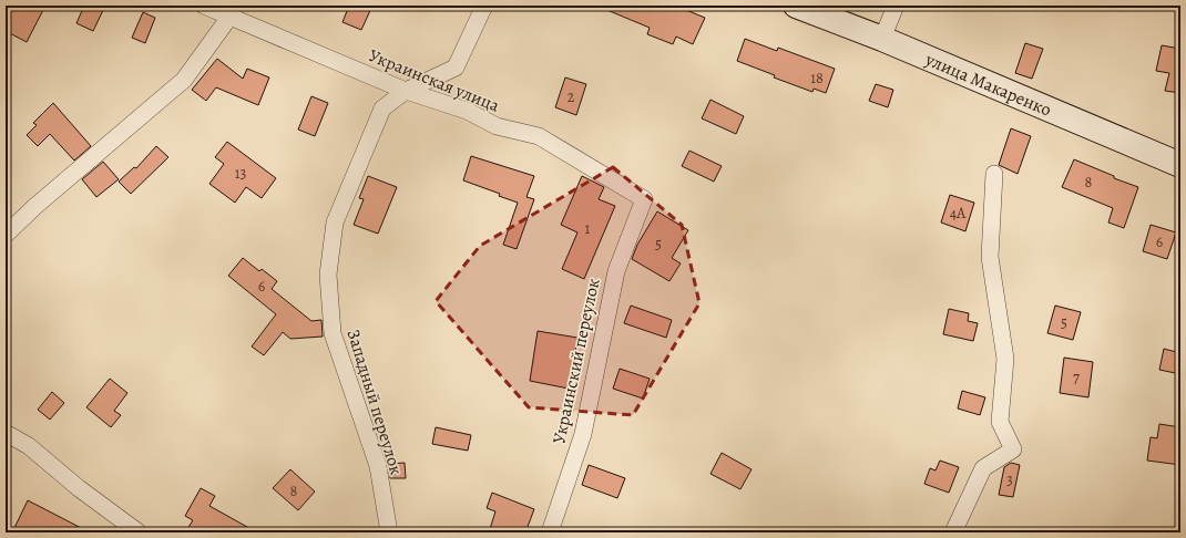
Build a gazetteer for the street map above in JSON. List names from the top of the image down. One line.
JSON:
{"streets":{"main road":["улица Макаренко"],"street":["Украинская улица","Украинский переулок","Западный переулок"]},"crossings":[["Украинская улица","Украинский переулок"],["Украинская улица","Западный переулок"]],"house_numbers":["18","2","13","8","4А","1","6","5","6","5","7","3","8"]}
